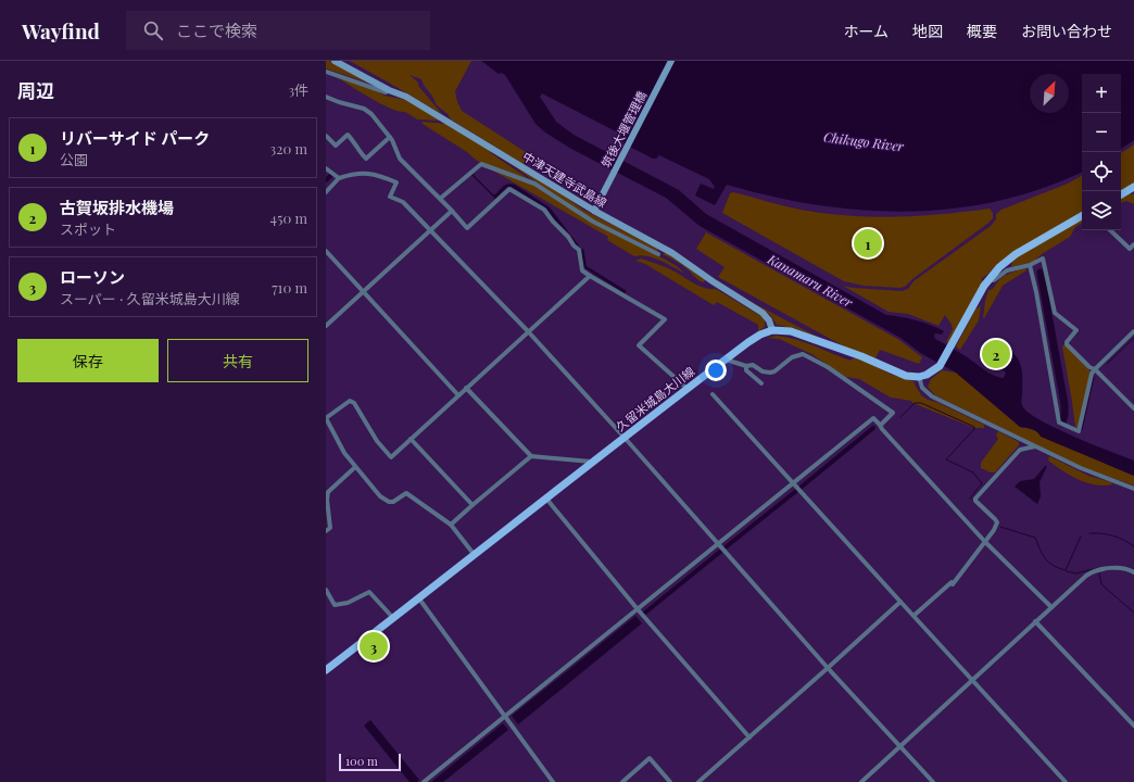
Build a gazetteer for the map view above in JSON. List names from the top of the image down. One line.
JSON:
{"streets":{"main road":["筑後大堰管理橋","中津天建寺武島線","久留米城島大川線"]},"crossings":[["筑後大堰管理橋","中津天建寺武島線"],["中津天建寺武島線","久留米城島大川線"]],"water":["Chikugo River","Kanamaru River"],"scale_bar":"100 m","north":"top right","page":{"header":"Wayfind","search":"ここで検索","nav":["ホーム","地図","概要","お問い合わせ"],"heading":["周辺","3件"],"map_buttons":["+","−"],"list":[{"mark":"1","name":"リバーサイド パーク","note":"公園","value":"320 m"},{"mark":"2","name":"古賀坂排水機場","note":"スポット","value":"450 m"},{"mark":"3","name":"ローソン","note":"スーパー · 久留米城島大川線","value":"710 m"}],"pins":["1","2","3"],"buttons":["保存","共有"],"scale":"100 m"}}
